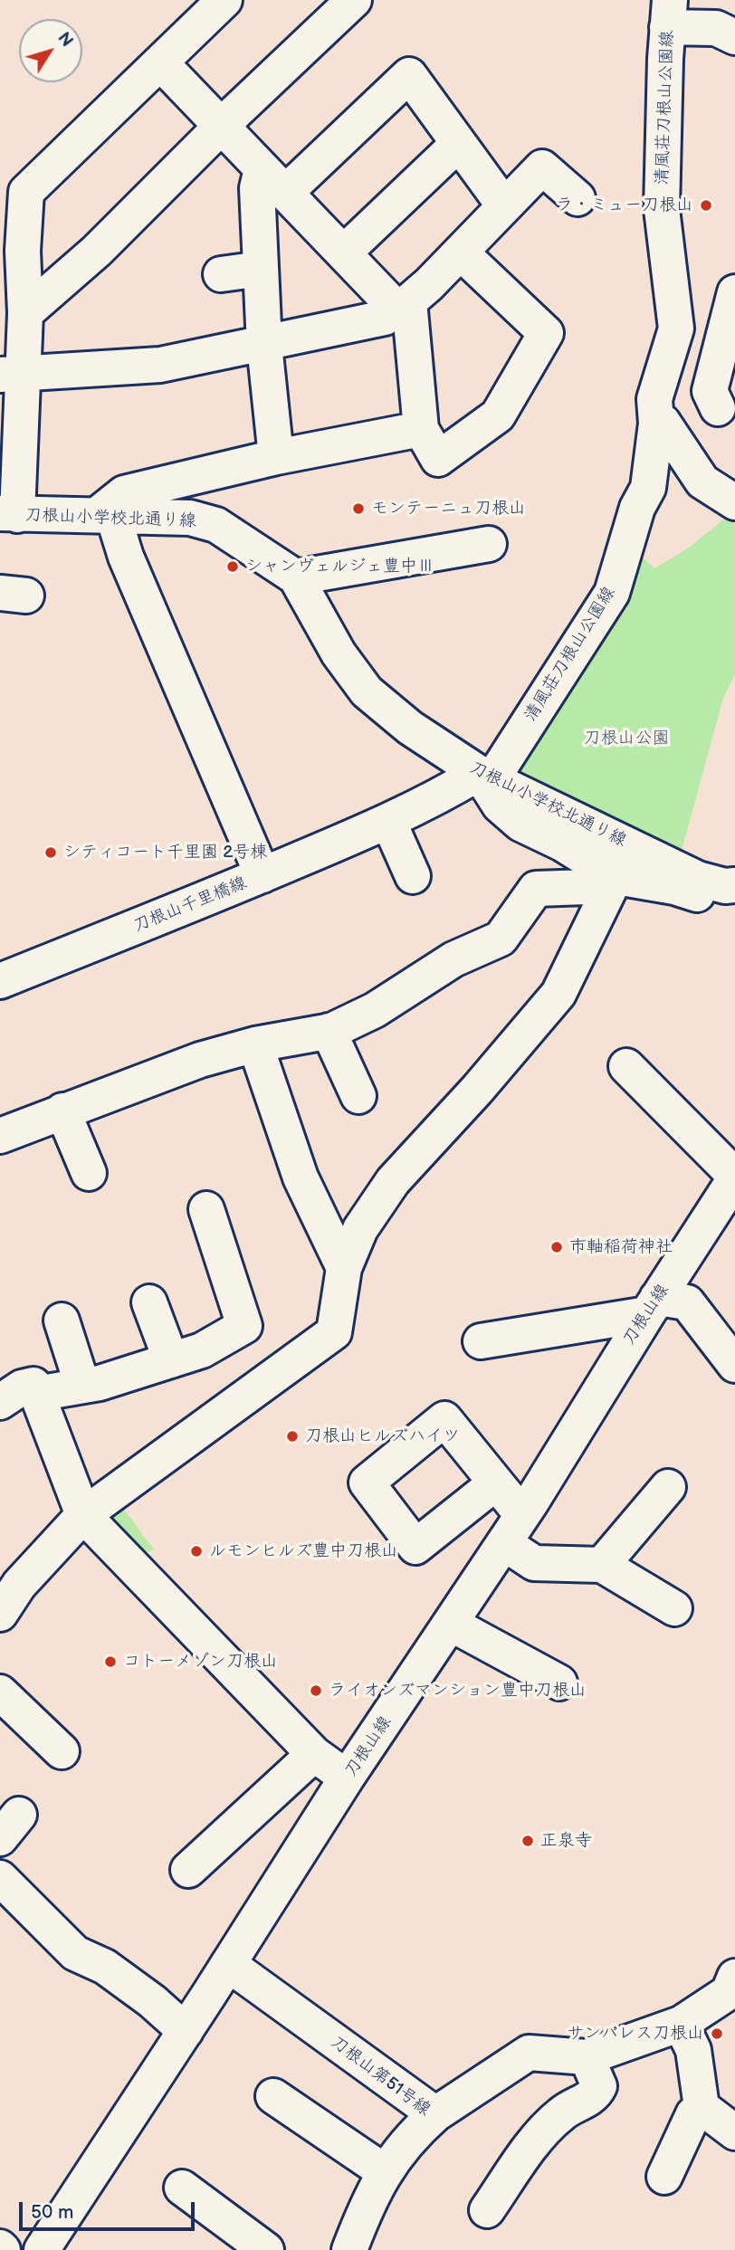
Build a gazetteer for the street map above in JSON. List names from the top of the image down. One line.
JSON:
{"streets":{"street":["清風荘刀根山公園線","刀根山小学校北通り線","刀根山千里橋線","刀根山線","刀根山第51号線"]},"crossings":[["清風荘刀根山公園線","刀根山小学校北通り線"],["清風荘刀根山公園線","刀根山千里橋線"],["刀根山小学校北通り線","刀根山千里橋線"],["刀根山線","刀根山第51号線"]],"parks":["刀根山公園"],"places":["ラ・ミュー刀根山","モンテーニュ刀根山","シャンヴェルジェ豊中Ⅲ","シティコート千里園 2号棟","市軸稲荷神社","刀根山ヒルズハイツ","ルモンヒルズ豊中刀根山","コトーメゾン刀根山","ライオンズマンション豊中刀根山","正泉寺","サンパレス刀根山"],"scale_bar":"50 m","north":"top right"}
